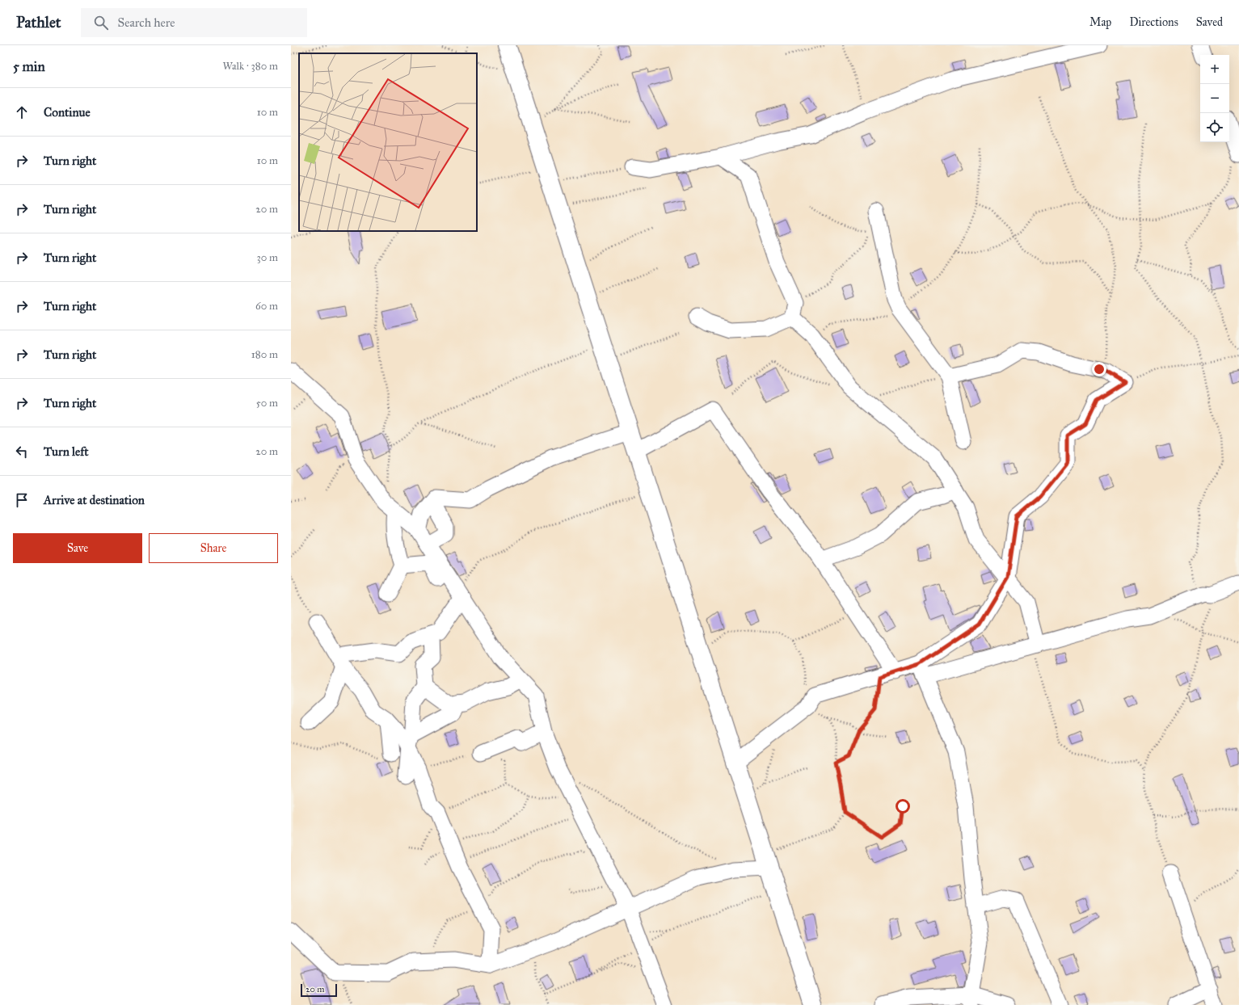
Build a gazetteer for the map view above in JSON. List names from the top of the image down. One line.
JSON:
{"scale_bar":"20 m","page":{"header":"Pathlet","search":"Search here","nav":["Map","Directions","Saved"],"heading":["5 min","Walk · 380 m"],"map_buttons":["+","−"],"list":[["Continue","10 m"],["Turn right","10 m"],["Turn right","20 m"],["Turn right","30 m"],["Turn right","60 m"],["Turn right","180 m"],["Turn right","50 m"],["Turn left","20 m"],"Arrive at destination"],"buttons":["Save","Share"],"scale":"20 m"}}
